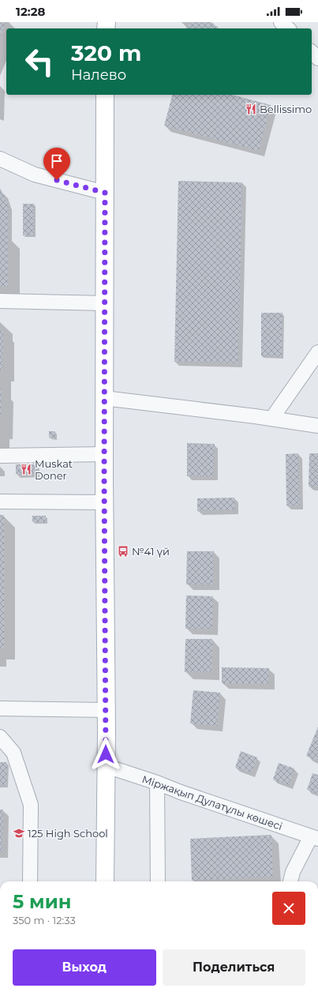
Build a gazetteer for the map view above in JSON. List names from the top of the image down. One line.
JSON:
{"streets":{"street":["Міржақып Дулатұлы көшесі"]},"places":{"restaurant":["Bellissimo","Muskat Doner"],"bus stop":["№41 үй"],"school or university":["125 High School"]},"page":{"status":"12:28","turn":["320 m","Налево"],"heading":["5 мин","350 m · 12:33"],"buttons":["Выход","Поделиться"]}}
